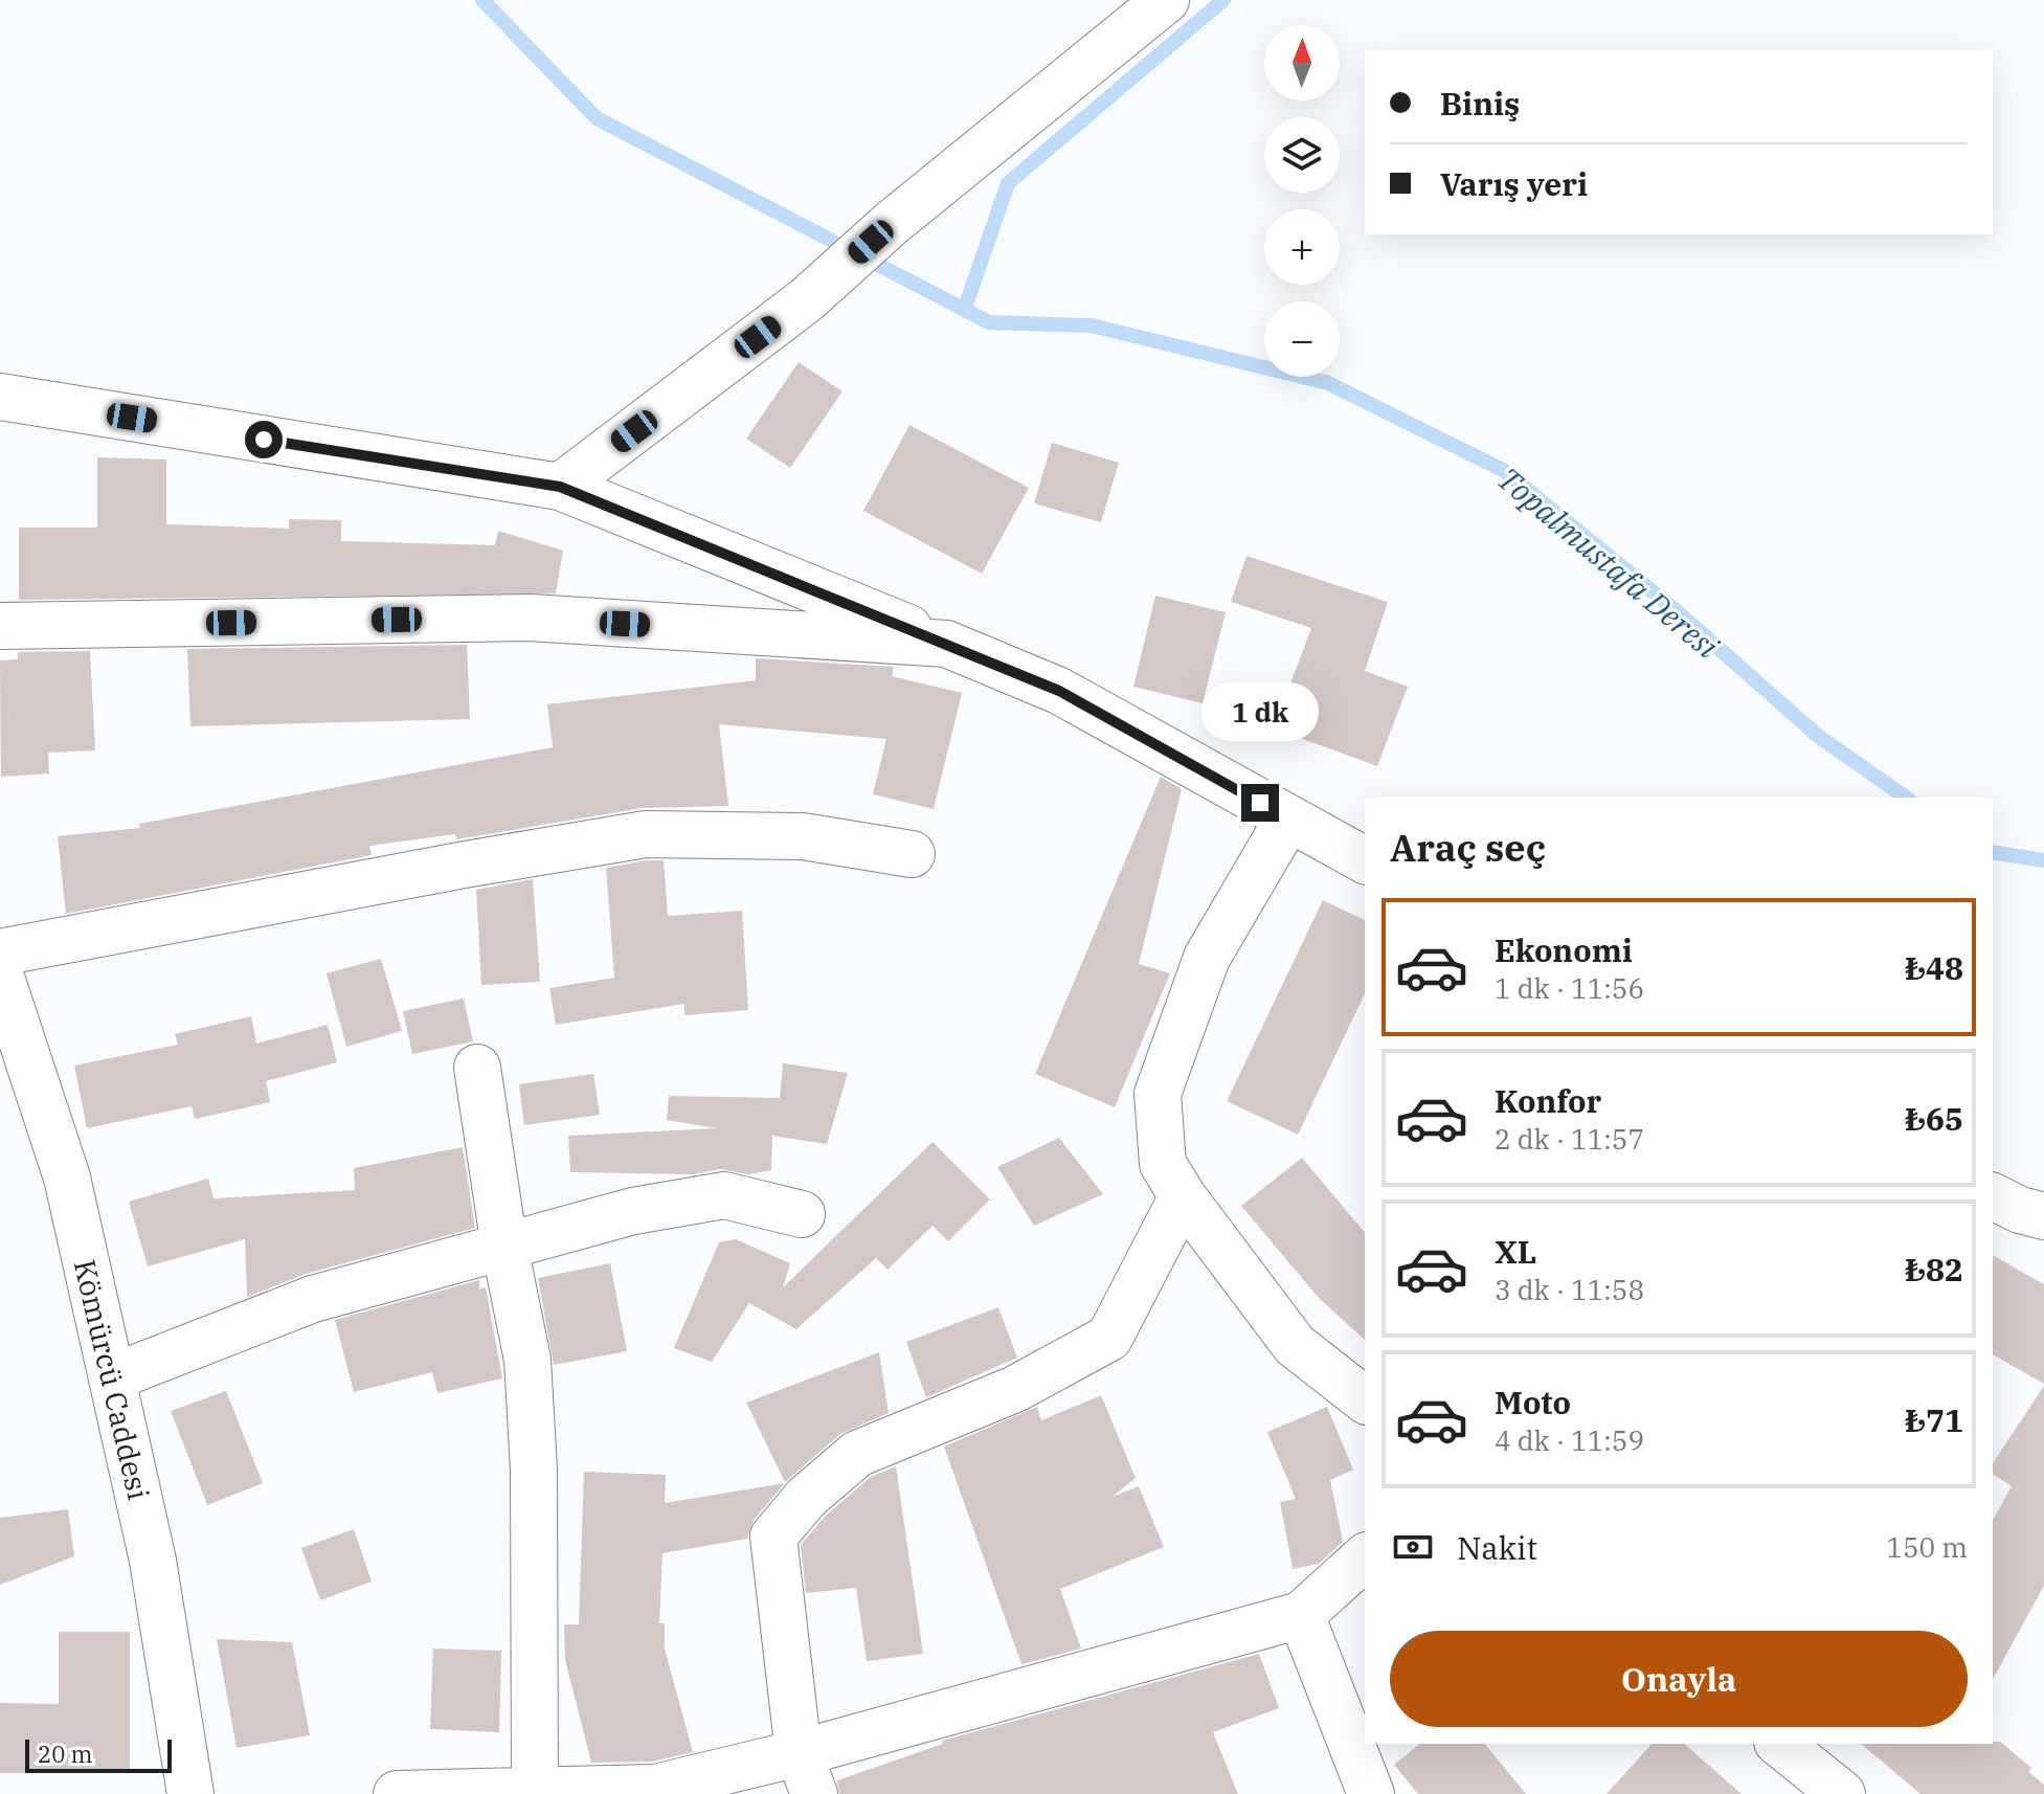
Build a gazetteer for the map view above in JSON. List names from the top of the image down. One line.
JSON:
{"streets":{"street":["Kömürcü Caddesi"]},"water":["Topalmustafa Deresi"],"scale_bar":"20 m","north":"top","page":{"map_buttons":["+","−"],"banner":["Biniş","Varış yeri"],"bubble":"1 dk","heading":"Araç seç","list":[{"name":"Ekonomi","note":"1 dk · 11:56","value":"₺48"},{"name":"Konfor","note":"2 dk · 11:57","value":"₺65"},{"name":"XL","note":"3 dk · 11:58","value":"₺82"},{"name":"Moto","note":"4 dk · 11:59","value":"₺71"}],"pay":["Nakit","150 m"],"buttons":"Onayla","scale":"20 m"}}
